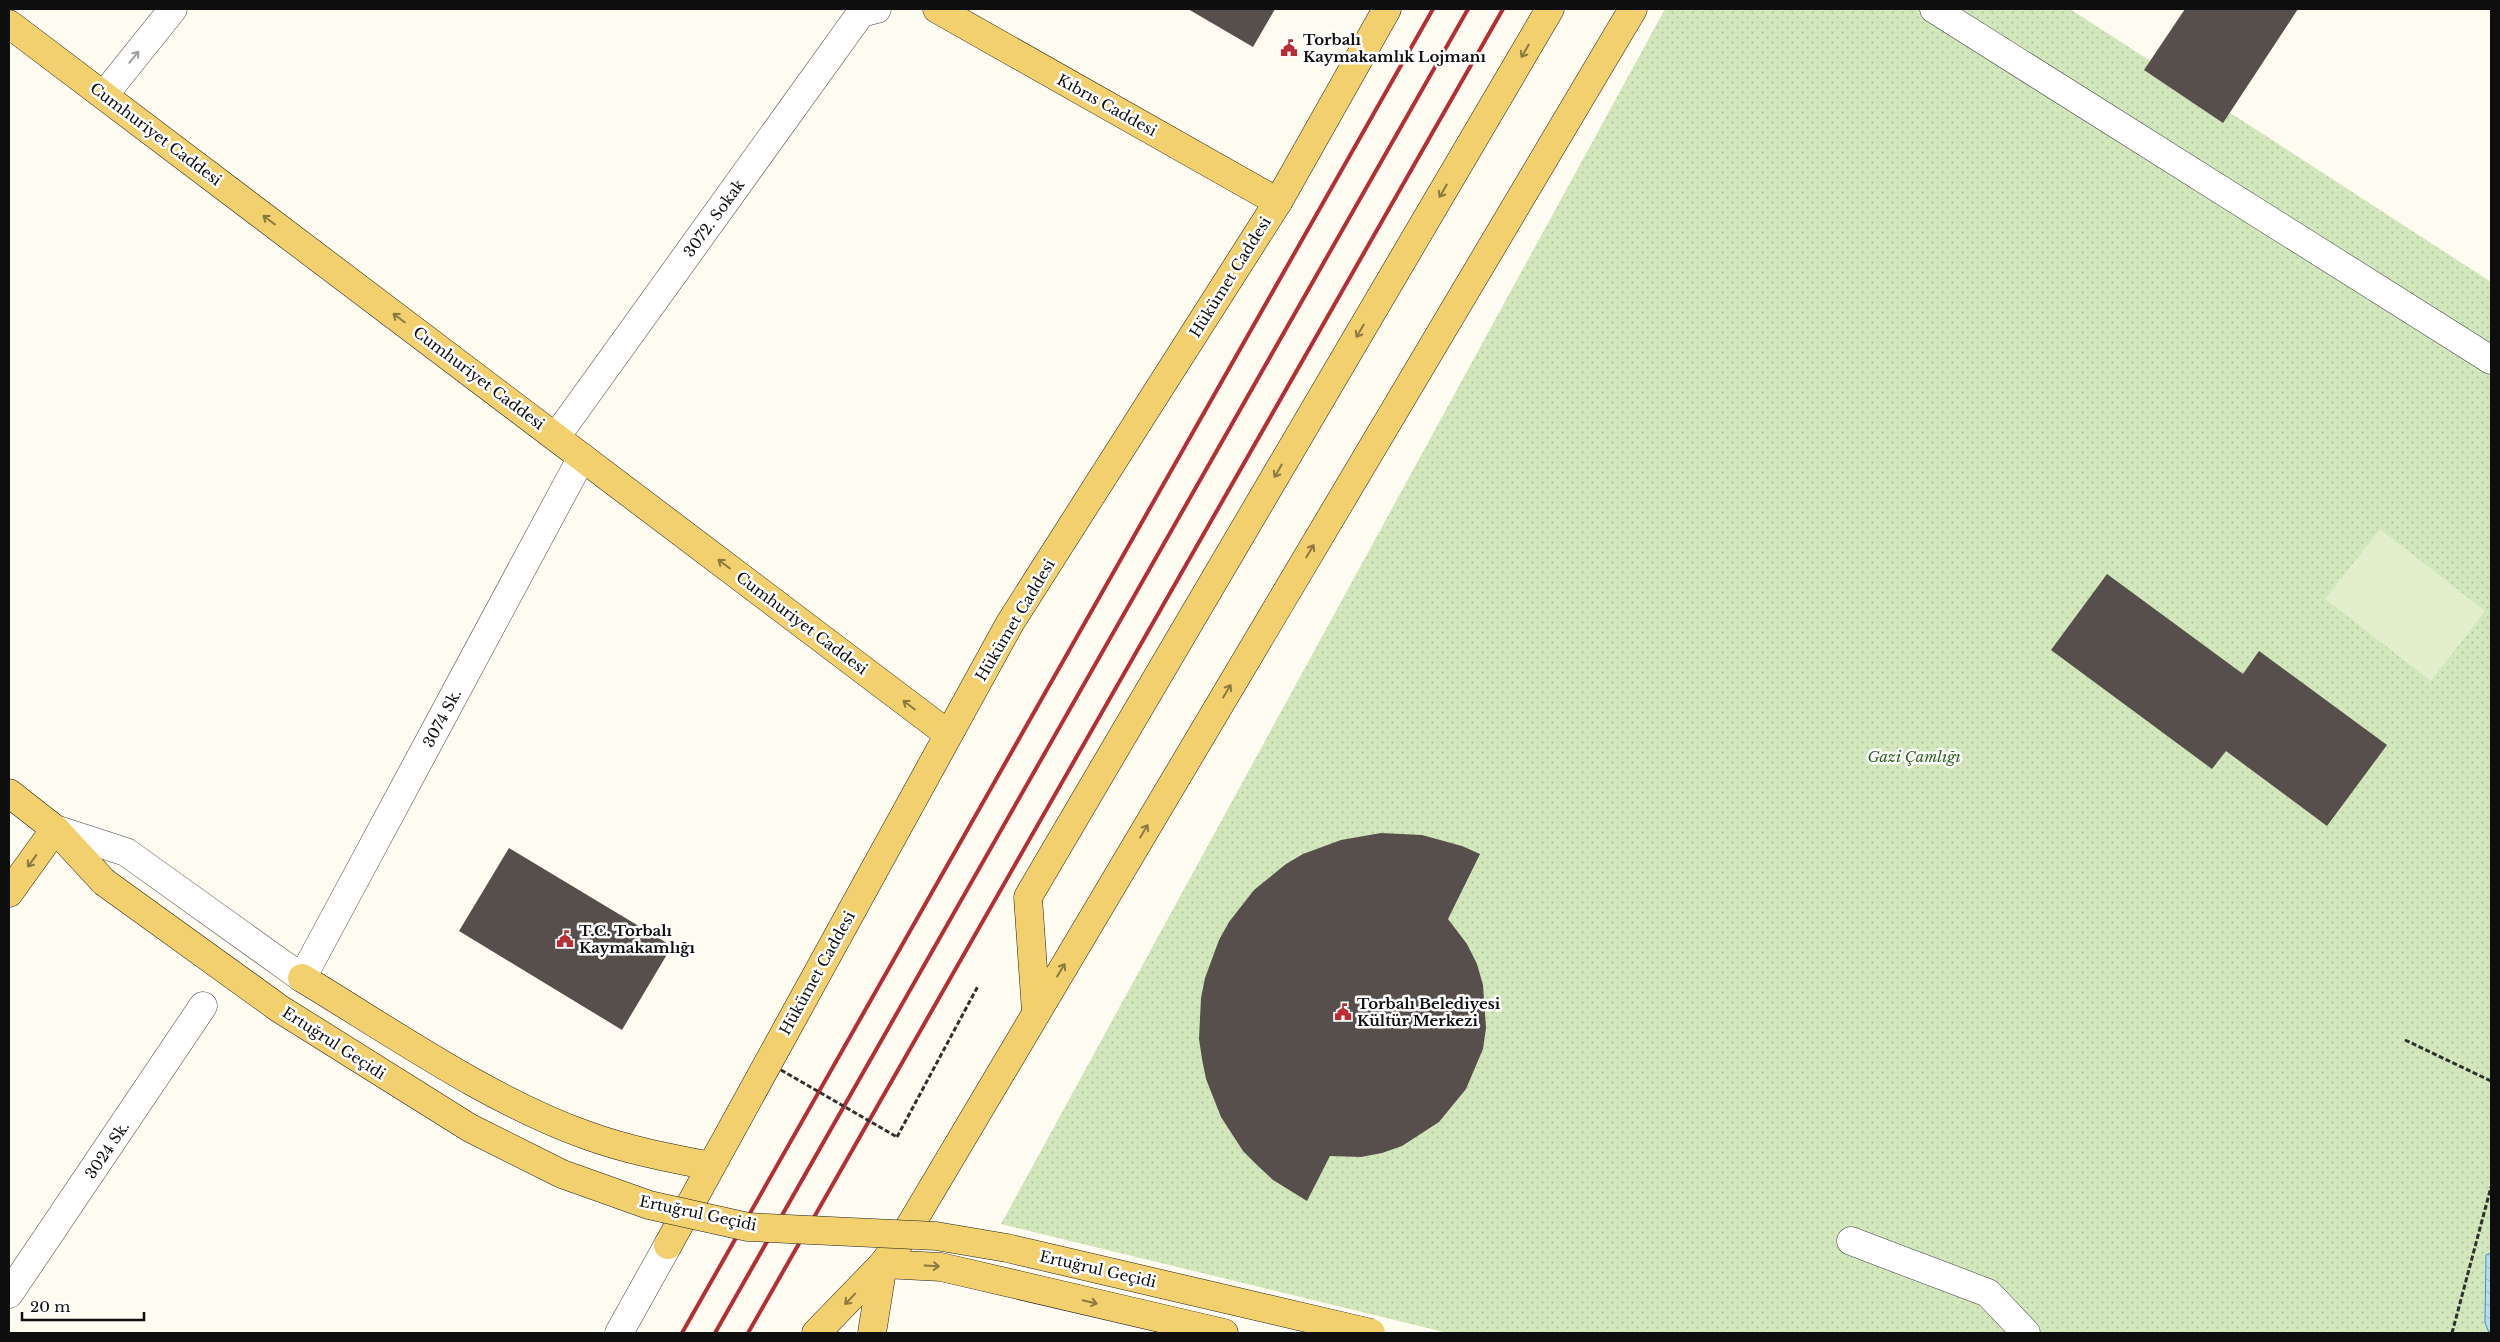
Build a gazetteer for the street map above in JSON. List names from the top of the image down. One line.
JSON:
{"streets":{"main road":["Kıbrıs Caddesi","Cumhuriyet Caddesi","Hükümet Caddesi","Ertuğrul Geçidi"],"street":["3072. Sokak","3074 Sk.","3024 Sk."]},"crossings":[["Kıbrıs Caddesi","Hükümet Caddesi"],["Cumhuriyet Caddesi","3072. Sokak"],["Cumhuriyet Caddesi","Hükümet Caddesi"],["Cumhuriyet Caddesi","3074 Sk."]],"one_way":["Cumhuriyet Caddesi"],"parks":["Gazi Çamlığı"],"places":{"public building":["Torbalı Kaymakamlık Lojmanı","T.C. Torbalı Kaymakamlığı","Torbalı Belediyesi Kültür Merkezi"]},"scale_bar":"20 m"}
